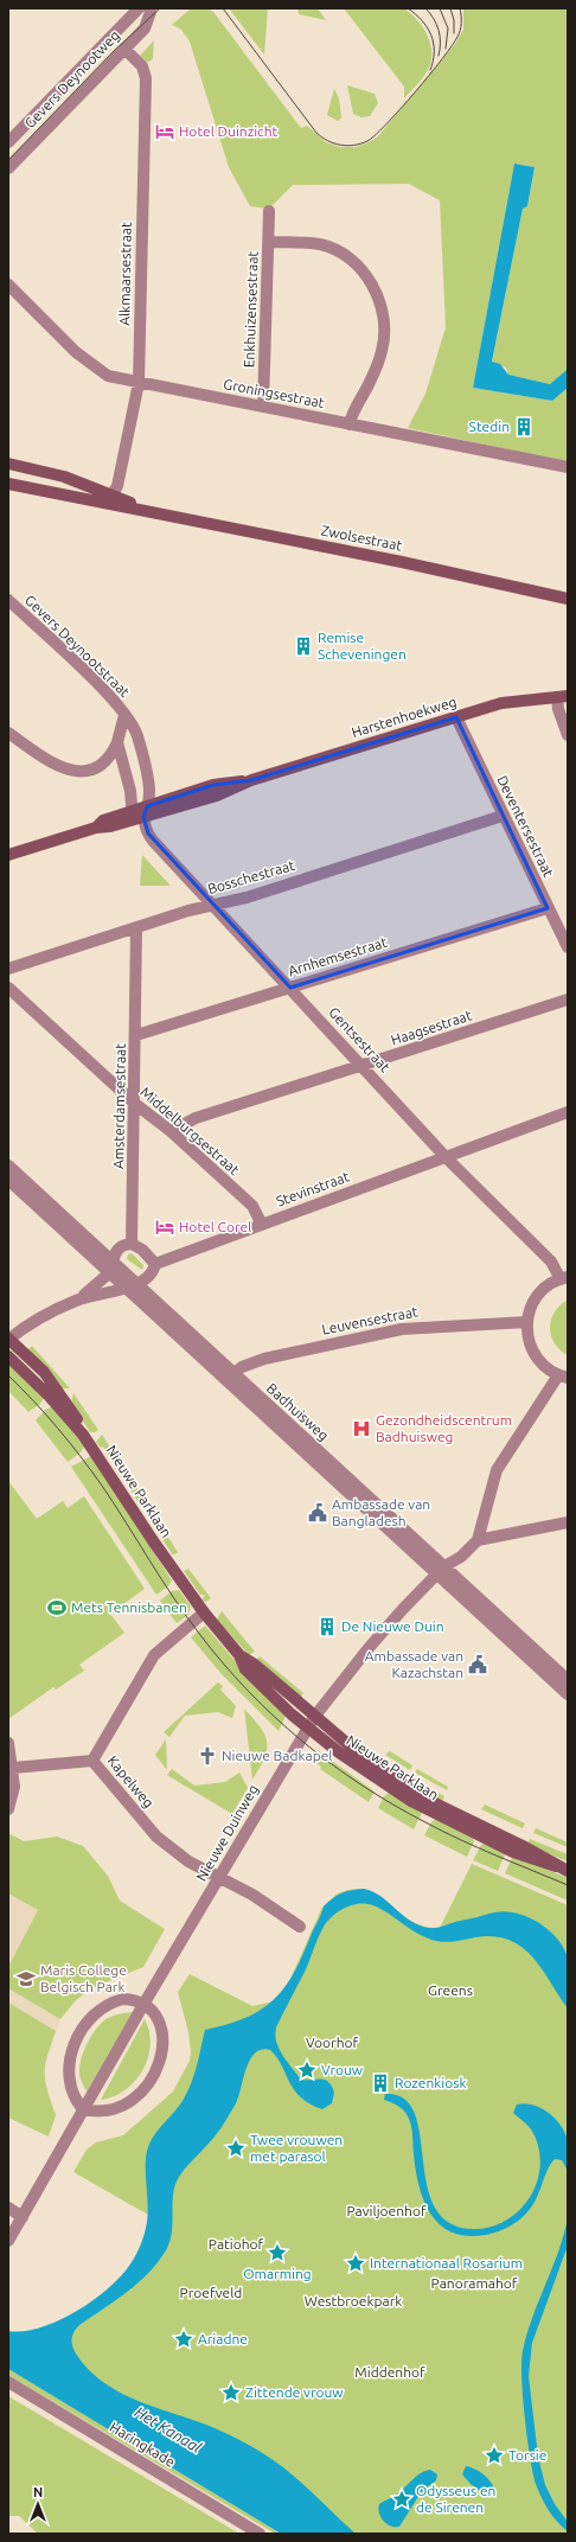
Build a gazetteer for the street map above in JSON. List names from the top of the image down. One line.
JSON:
{"streets":{"main road":["Zwolsestraat","Harstenhoekweg","Nieuwe Parklaan"],"street":["Gevers Deynootweg","Alkmaarsestraat","Enkhuizensestraat","Groningsestraat","Gevers Deynootstraat","Deventersestraat","Bosschestraat","Arnhemsestraat","Haagsestraat","Gentsestraat","Amsterdamsestraat","Middelburgsestraat","Stevinstraat","Leuvensestraat","Badhuisweg","Kapelweg","Nieuwe Duinweg","Haringkade"]},"crossings":[["Gevers Deynootweg","Alkmaarsestraat"],["Alkmaarsestraat","Groningsestraat"],["Alkmaarsestraat","Zwolsestraat"],["Enkhuizensestraat","Groningsestraat"],["Gevers Deynootstraat","Harstenhoekweg"],["Gevers Deynootstraat","Gentsestraat"],["Harstenhoekweg","Deventersestraat"],["Harstenhoekweg","Gentsestraat"],["Deventersestraat","Bosschestraat"],["Deventersestraat","Arnhemsestraat"],["Bosschestraat","Gentsestraat"],["Bosschestraat","Amsterdamsestraat"],["Arnhemsestraat","Gentsestraat"],["Arnhemsestraat","Amsterdamsestraat"],["Haagsestraat","Gentsestraat"],["Haagsestraat","Middelburgsestraat"],["Gentsestraat","Stevinstraat"],["Amsterdamsestraat","Middelburgsestraat"],["Amsterdamsestraat","Stevinstraat"],["Amsterdamsestraat","Badhuisweg"],["Middelburgsestraat","Stevinstraat"],["Stevinstraat","Badhuisweg"],["Stevinstraat","Nieuwe Parklaan"],["Leuvensestraat","Badhuisweg"],["Badhuisweg","Nieuwe Duinweg"],["Nieuwe Parklaan","Kapelweg"],["Nieuwe Parklaan","Nieuwe Duinweg"],["Kapelweg","Nieuwe Duinweg"]],"water":["Het Kanaal"],"parks":["Greens","Voorhof","Paviljoenhof","Patiohof","Panoramahof","Proefveld","Westbroekpark","Middenhof"],"places":{"hotel":["Hotel Duinzicht","Hotel Corel"],"building":["Stedin","Remise Scheveningen","De Nieuwe Duin","Rozenkiosk"],"hospital":["Gezondheidscentrum Badhuisweg"],"public building":["Ambassade van Bangladesh","Ambassade van Kazachstan"],"sports":["Mets Tennisbanen"],"church":["Nieuwe Badkapel"],"school or university":["Maris College Belgisch Park"],"place":["Vrouw","Twee vrouwen met parasol","Omarming","Internationaal Rosarium","Ariadne","Zittende vrouw","Torsie","Odysseus en de Sirenen"]},"north":"top"}
